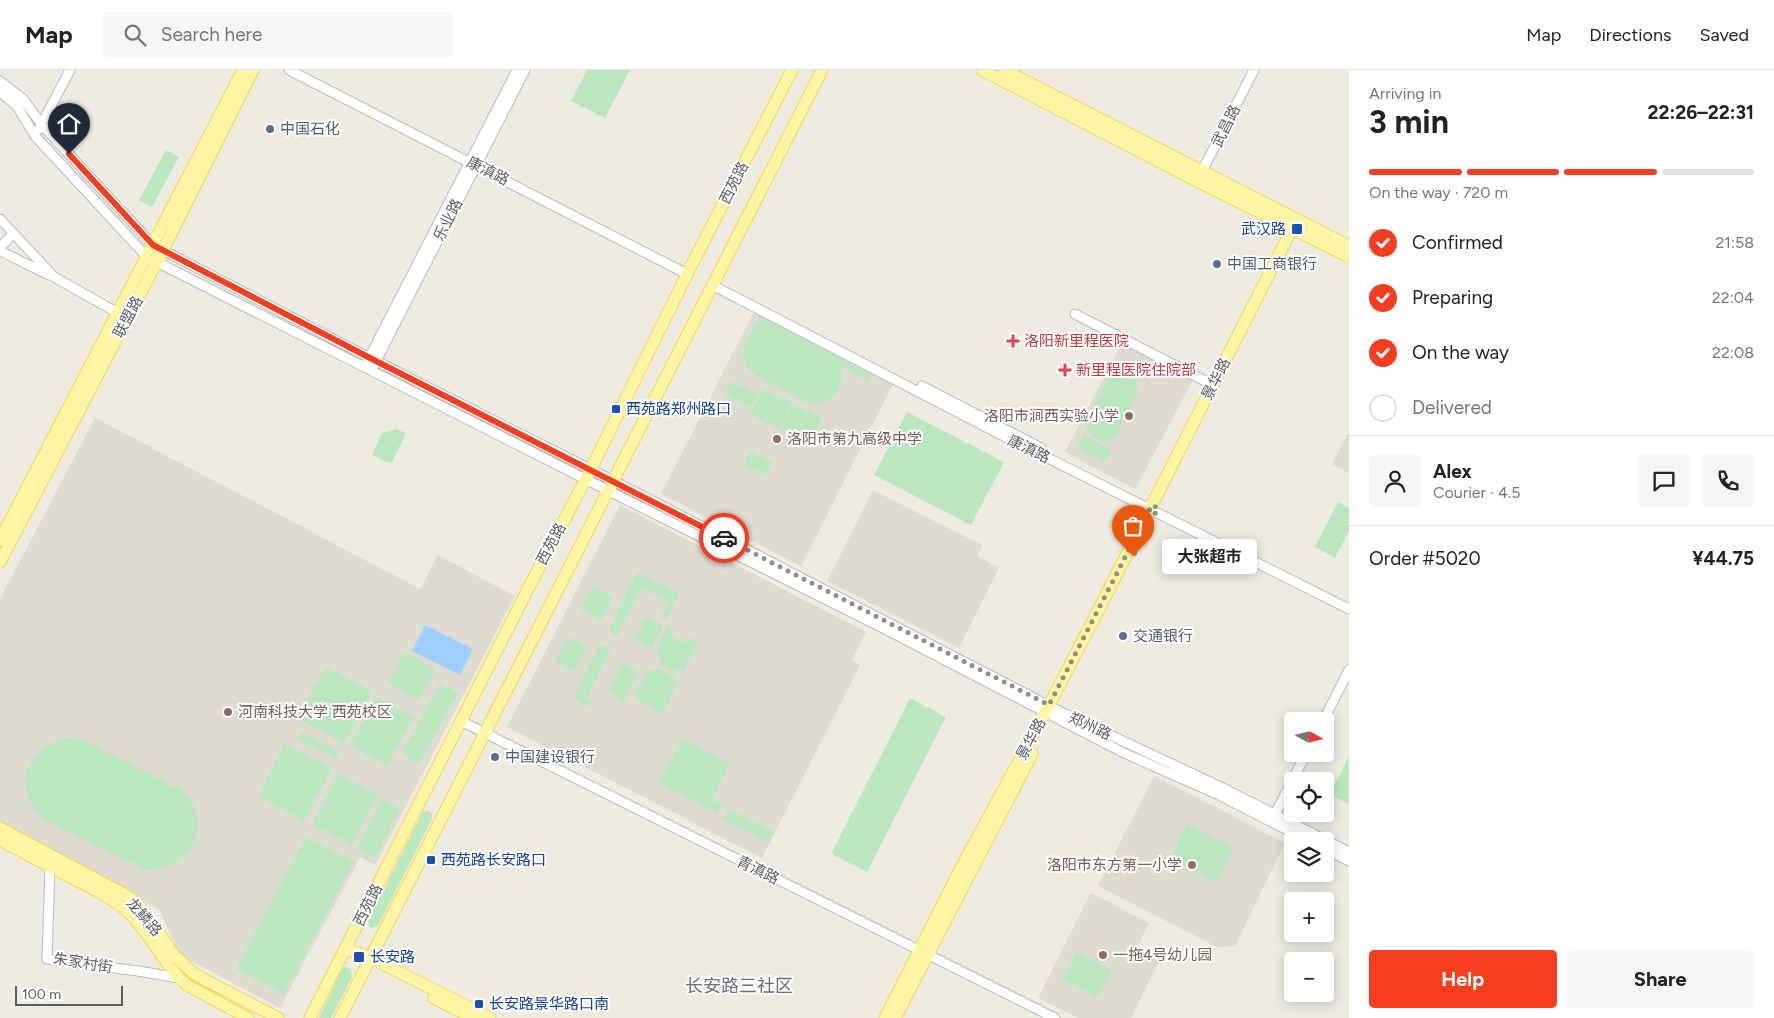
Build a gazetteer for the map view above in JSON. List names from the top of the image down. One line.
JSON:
{"streets":{"main road":["西苑路","联盟路","景华路","龙鳞路"],"street":["武昌路","康滇路","乐业路","郑州路","青滇路","朱家村街"]},"crossings":[["康滇路","西苑路"],["康滇路","乐业路"],["康滇路","景华路"],["西苑路","郑州路"],["西苑路","青滇路"],["乐业路","郑州路"],["联盟路","郑州路"],["景华路","郑州路"],["景华路","青滇路"],["龙鳞路","朱家村街"]],"districts":["长安路三社区"],"places":{"other":["中国石化","中国工商银行","洛阳市涧西实验小学","洛阳市第九高级中学","大张超市","交通银行","河南科技大学 西苑校区","中国建设银行","洛阳市东方第一小学","一拖4号幼儿园"],"transit":["武汉路","西苑路郑州路口","西苑路长安路口","长安路","长安路景华路口南"],"health":["洛阳新里程医院","新里程医院住院部"]},"scale_bar":"100 m","north":"right","page":{"header":"Map","search":"Search here","nav":["Map","Directions","Saved"],"heading":["3 min","Arriving in","22:26–22:31"],"panel":["Alex","Courier · 4.5","Order #5020","¥44.75"],"bar":"On the way · 720 m","list":[["Confirmed","21:58"],["Preparing","22:04"],["On the way","22:08"],"Delivered"],"bubble":"大张超市","map_buttons":["+","−"],"buttons":["Help","Share"],"scale":"100 m"}}
